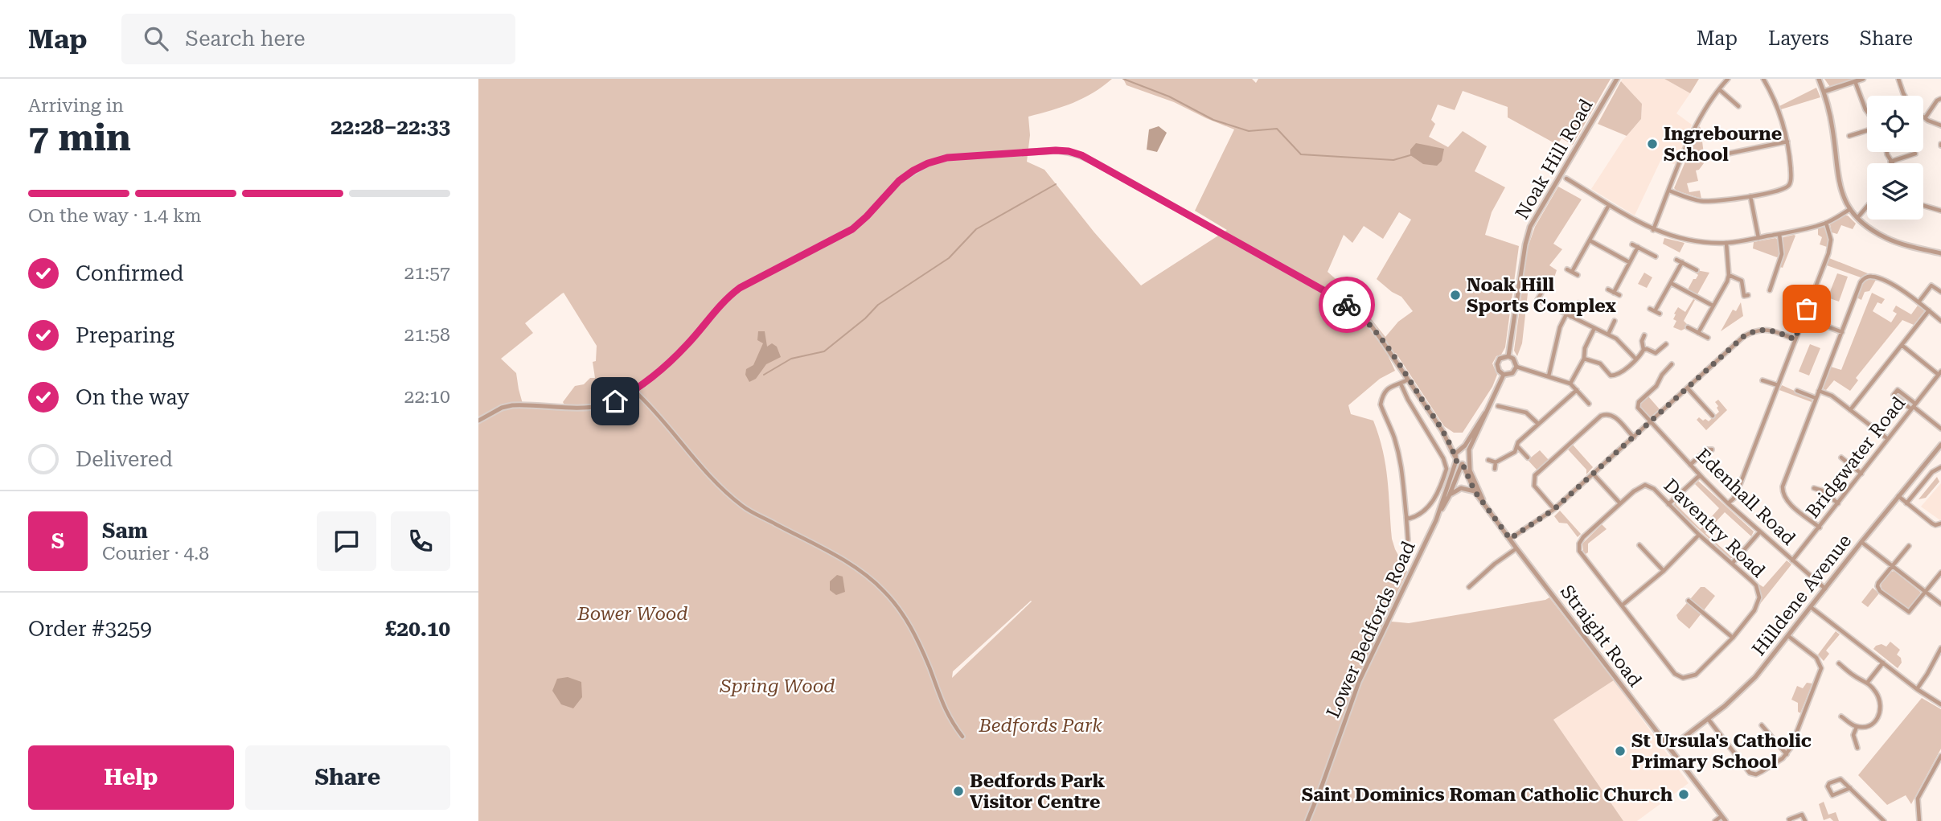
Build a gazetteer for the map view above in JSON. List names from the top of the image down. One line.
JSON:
{"streets":{"street":["Noak Hill Road","Bridgwater Road","Edenhall Road","Daventry Road","Hilldene Avenue","Lower Bedfords Road","Straight Road"]},"crossings":[["Noak Hill Road","Lower Bedfords Road"],["Noak Hill Road","Straight Road"],["Bridgwater Road","Edenhall Road"],["Edenhall Road","Hilldene Avenue"],["Hilldene Avenue","Straight Road"],["Lower Bedfords Road","Straight Road"]],"parks":["Bower Wood","Spring Wood","Bedfords Park"],"places":["Ingrebourne School","Noak Hill Sports Complex","St Ursula's Catholic Primary School","Bedfords Park Visitor Centre","Saint Dominics Roman Catholic Church"],"page":{"header":"Map","search":"Search here","nav":["Map","Layers","Share"],"heading":["7 min","Arriving in","22:28–22:33"],"panel":["Sam","Courier · 4.8","Order #3259","£20.10"],"bar":"On the way · 1.4 km","list":[["Confirmed","21:57"],["Preparing","21:58"],["On the way","22:10"],"Delivered"],"round":"S","buttons":["Help","Share"]}}
